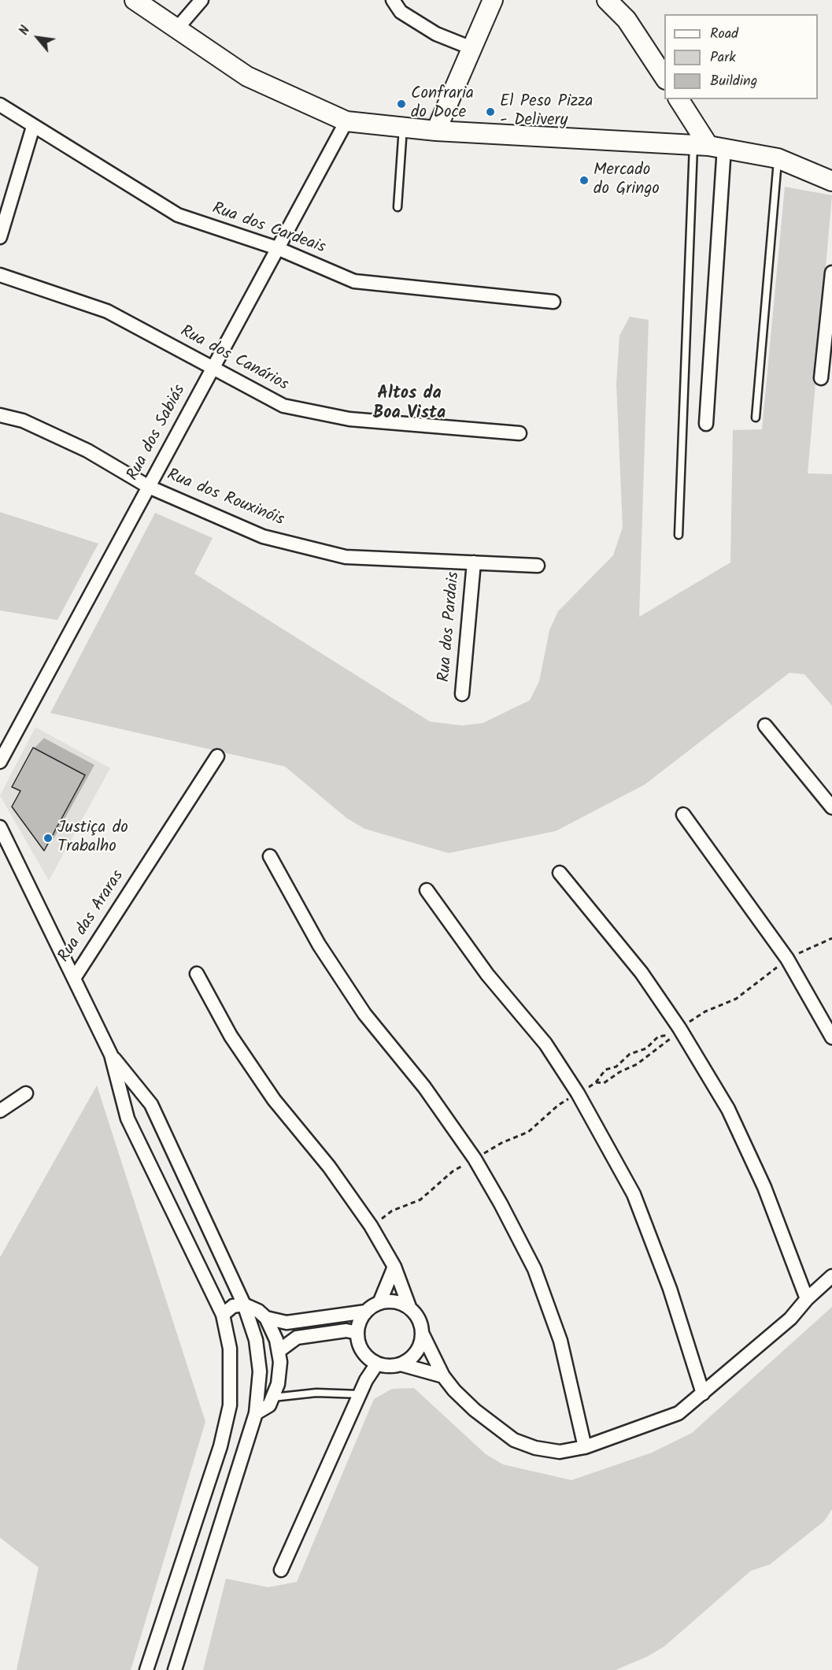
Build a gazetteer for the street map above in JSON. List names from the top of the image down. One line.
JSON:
{"streets":{"street":["Rua dos Cardeais","Rua dos Canários","Rua dos Sabiás","Rua dos Rouxinóis","Rua dos Pardais","Rua das Araras"]},"crossings":[["Rua dos Cardeais","Rua dos Sabiás"],["Rua dos Canários","Rua dos Sabiás"],["Rua dos Sabiás","Rua dos Rouxinóis"],["Rua dos Rouxinóis","Rua dos Pardais"]],"districts":["Altos da Boa Vista"],"places":["Confraria do Doce","El Peso Pizza - Delivery","Mercado do Gringo","Justiça do Trabalho"],"legend":["Road","Park","Building"],"north":"top left"}
